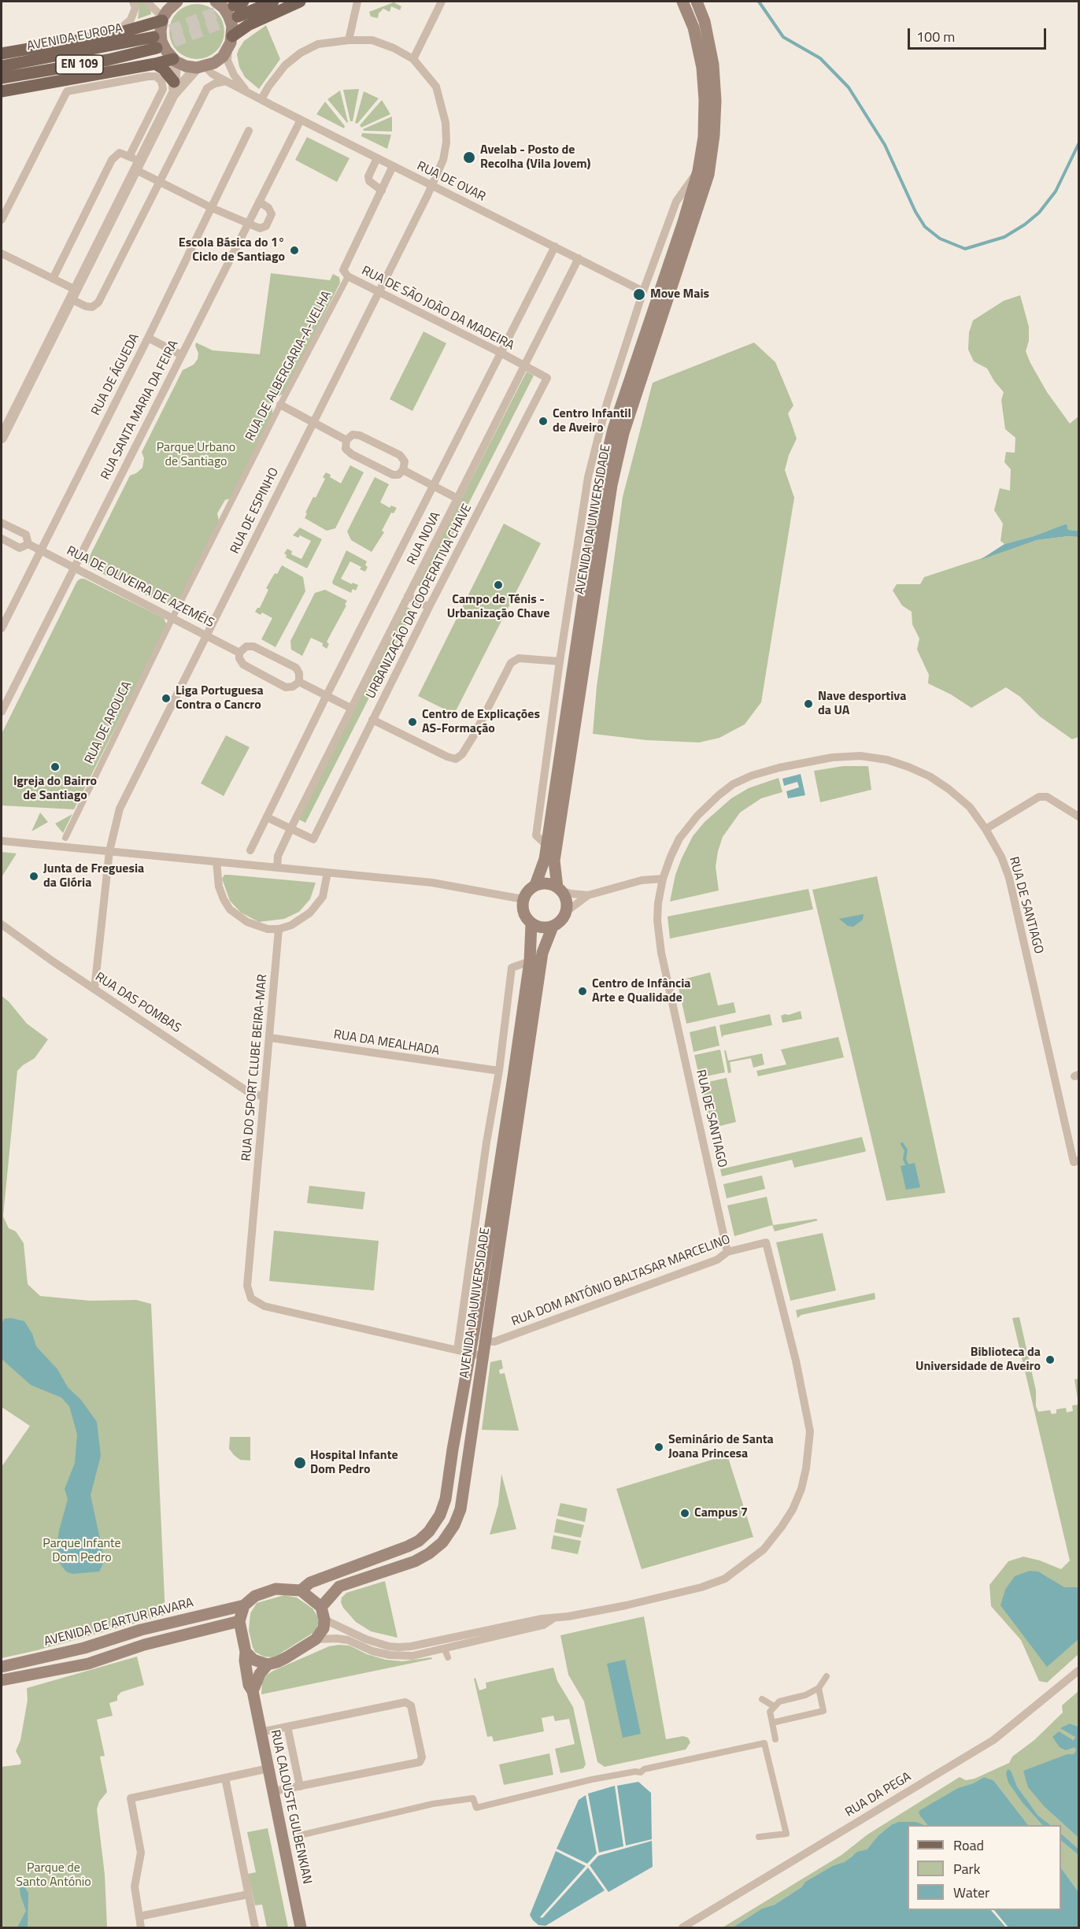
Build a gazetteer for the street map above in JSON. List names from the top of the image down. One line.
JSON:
{"streets":{"main road":["AVENIDA EUROPA","EN 109","AVENIDA DA UNIVERSIDADE","AVENIDA DE ARTUR RAVARA","RUA CALOUSTE GULBENKIAN"],"street":["RUA DE OVAR","RUA DE SÃO JOÃO DA MADEIRA","RUA DE ALBERGARIA-A-VELHA","RUA DE ÁGUEDA","RUA SANTA MARIA DA FEIRA","RUA DE ESPINHO","RUA NOVA","RUA DE OLIVEIRA DE AZEMÉIS","URBANIZAÇÃO DA COOPERATIVA CHAVE","RUA DE AROUCA","RUA DE SANTIAGO","RUA DAS POMBAS","RUA DA MEALHADA","RUA DO SPORT CLUBE BEIRA-MAR","RUA DOM ANTÓNIO BALTASAR MARCELINO","RUA DA PEGA"]},"crossings":[["RUA DE OVAR","RUA SANTA MARIA DA FEIRA"],["RUA DE OVAR","RUA DE ESPINHO"],["RUA DE OVAR","AVENIDA DA UNIVERSIDADE"],["RUA DE OVAR","RUA NOVA"],["RUA DE SÃO JOÃO DA MADEIRA","RUA DE ALBERGARIA-A-VELHA"],["RUA DE SÃO JOÃO DA MADEIRA","RUA DE ESPINHO"],["RUA DE SÃO JOÃO DA MADEIRA","RUA NOVA"],["RUA DE SÃO JOÃO DA MADEIRA","URBANIZAÇÃO DA COOPERATIVA CHAVE"],["RUA DE ALBERGARIA-A-VELHA","RUA DE OLIVEIRA DE AZEMÉIS"],["RUA DE ALBERGARIA-A-VELHA","RUA DE AROUCA"],["RUA DE ÁGUEDA","RUA DE OLIVEIRA DE AZEMÉIS"],["RUA SANTA MARIA DA FEIRA","RUA DE OLIVEIRA DE AZEMÉIS"],["RUA DE ESPINHO","RUA DE OLIVEIRA DE AZEMÉIS"],["RUA DE ESPINHO","RUA DAS POMBAS"],["AVENIDA DA UNIVERSIDADE","RUA DA MEALHADA"],["AVENIDA DA UNIVERSIDADE","RUA DO SPORT CLUBE BEIRA-MAR"],["AVENIDA DA UNIVERSIDADE","RUA DOM ANTÓNIO BALTASAR MARCELINO"],["AVENIDA DA UNIVERSIDADE","AVENIDA DE ARTUR RAVARA"],["AVENIDA DA UNIVERSIDADE","RUA CALOUSTE GULBENKIAN"],["RUA NOVA","URBANIZAÇÃO DA COOPERATIVA CHAVE"],["RUA DE OLIVEIRA DE AZEMÉIS","RUA DE AROUCA"],["RUA DE SANTIAGO","RUA DOM ANTÓNIO BALTASAR MARCELINO"],["RUA DAS POMBAS","RUA DO SPORT CLUBE BEIRA-MAR"],["RUA DA MEALHADA","RUA DO SPORT CLUBE BEIRA-MAR"],["AVENIDA DE ARTUR RAVARA","RUA CALOUSTE GULBENKIAN"]],"parks":["Parque Urbano de Santiago","Parque Infante Dom Pedro","Parque de Santo António"],"places":["Avelab - Posto de Recolha (Vila Jovem)","Escola Básica do 1° Ciclo de Santiago","Move Mais","Centro Infantil de Aveiro","Campo de Ténis - Urbanização Chave","Liga Portuguesa Contra o Cancro","Nave desportiva da UA","Centro de Explicações AS-Formação","Igreja do Bairro de Santiago","Junta de Freguesia da Glória","Centro de Infância Arte e Qualidade","Biblioteca da Universidade de Aveiro","Seminário de Santa Joana Princesa","Hospital Infante Dom Pedro","Campus 7"],"legend":["Road","Park","Water"],"scale_bar":"100 m"}
